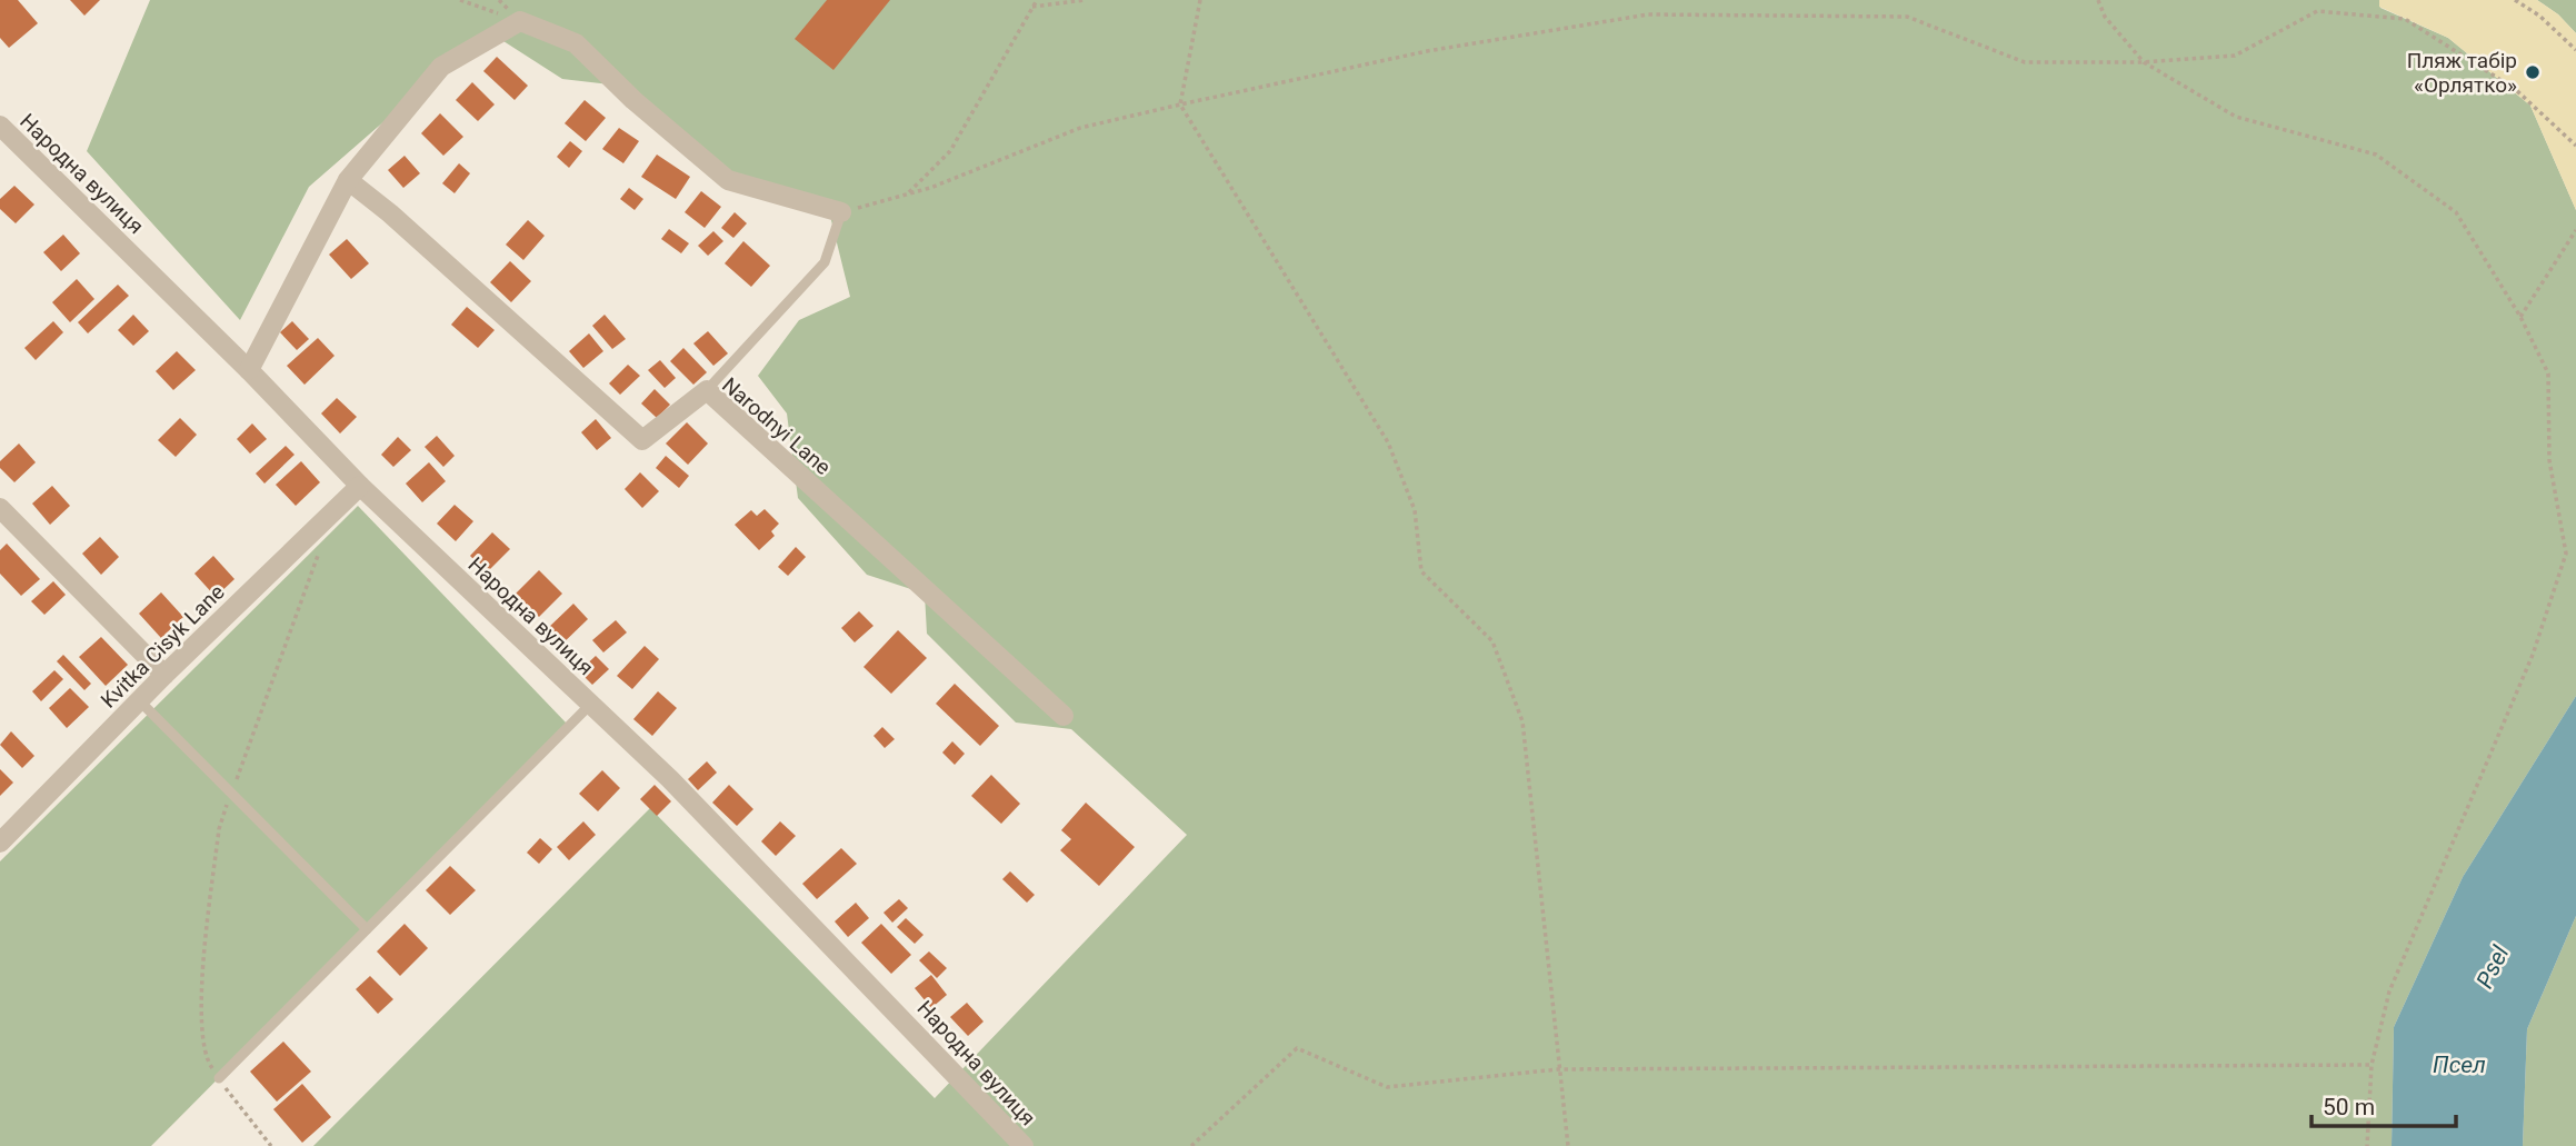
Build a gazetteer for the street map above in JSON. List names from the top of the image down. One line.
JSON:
{"streets":{"street":["Народна вулиця","Narodnyi Lane","Kvitka Cisyk Lane"]},"crossings":[["Народна вулиця","Kvitka Cisyk Lane"]],"water":["Psel","Псел"],"places":["Пляж табір «Орлятко»"],"scale_bar":"50 m"}
